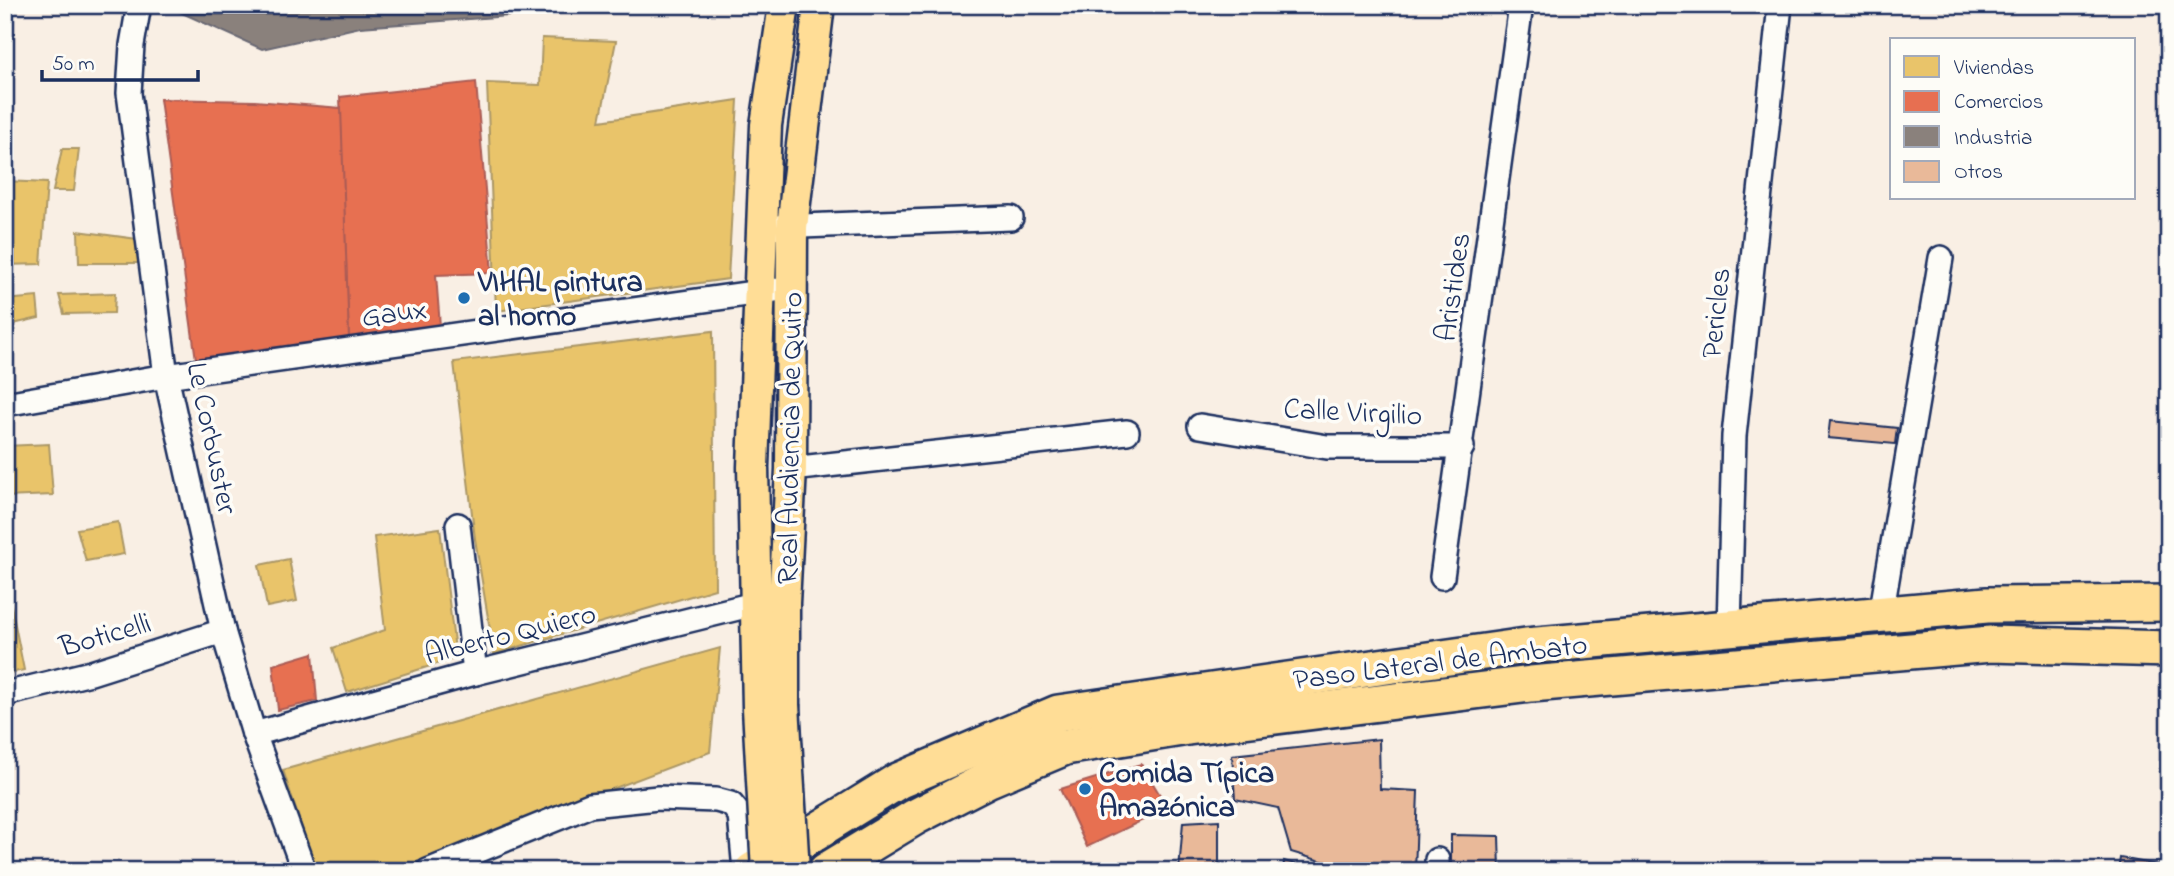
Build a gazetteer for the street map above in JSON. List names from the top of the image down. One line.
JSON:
{"streets":{"highway":["Paso Lateral de Ambato"],"main road":["Real Audiencia de Quito"],"street":["Aristides","Gaux","Pericles","Calle Virgilio","Le Corbuster","Alberto Quiero","Boticelli"]},"crossings":[["Aristides","Calle Virgilio"],["Gaux","Le Corbuster"],["Gaux","Real Audiencia de Quito"],["Pericles","Paso Lateral de Ambato"],["Le Corbuster","Alberto Quiero"],["Le Corbuster","Boticelli"],["Real Audiencia de Quito","Alberto Quiero"]],"places":["VIHAL pintura al horno","Comida Típica Amazónica"],"legend":["Viviendas","Comercios","Industria","Otros"],"scale_bar":"50 m"}
